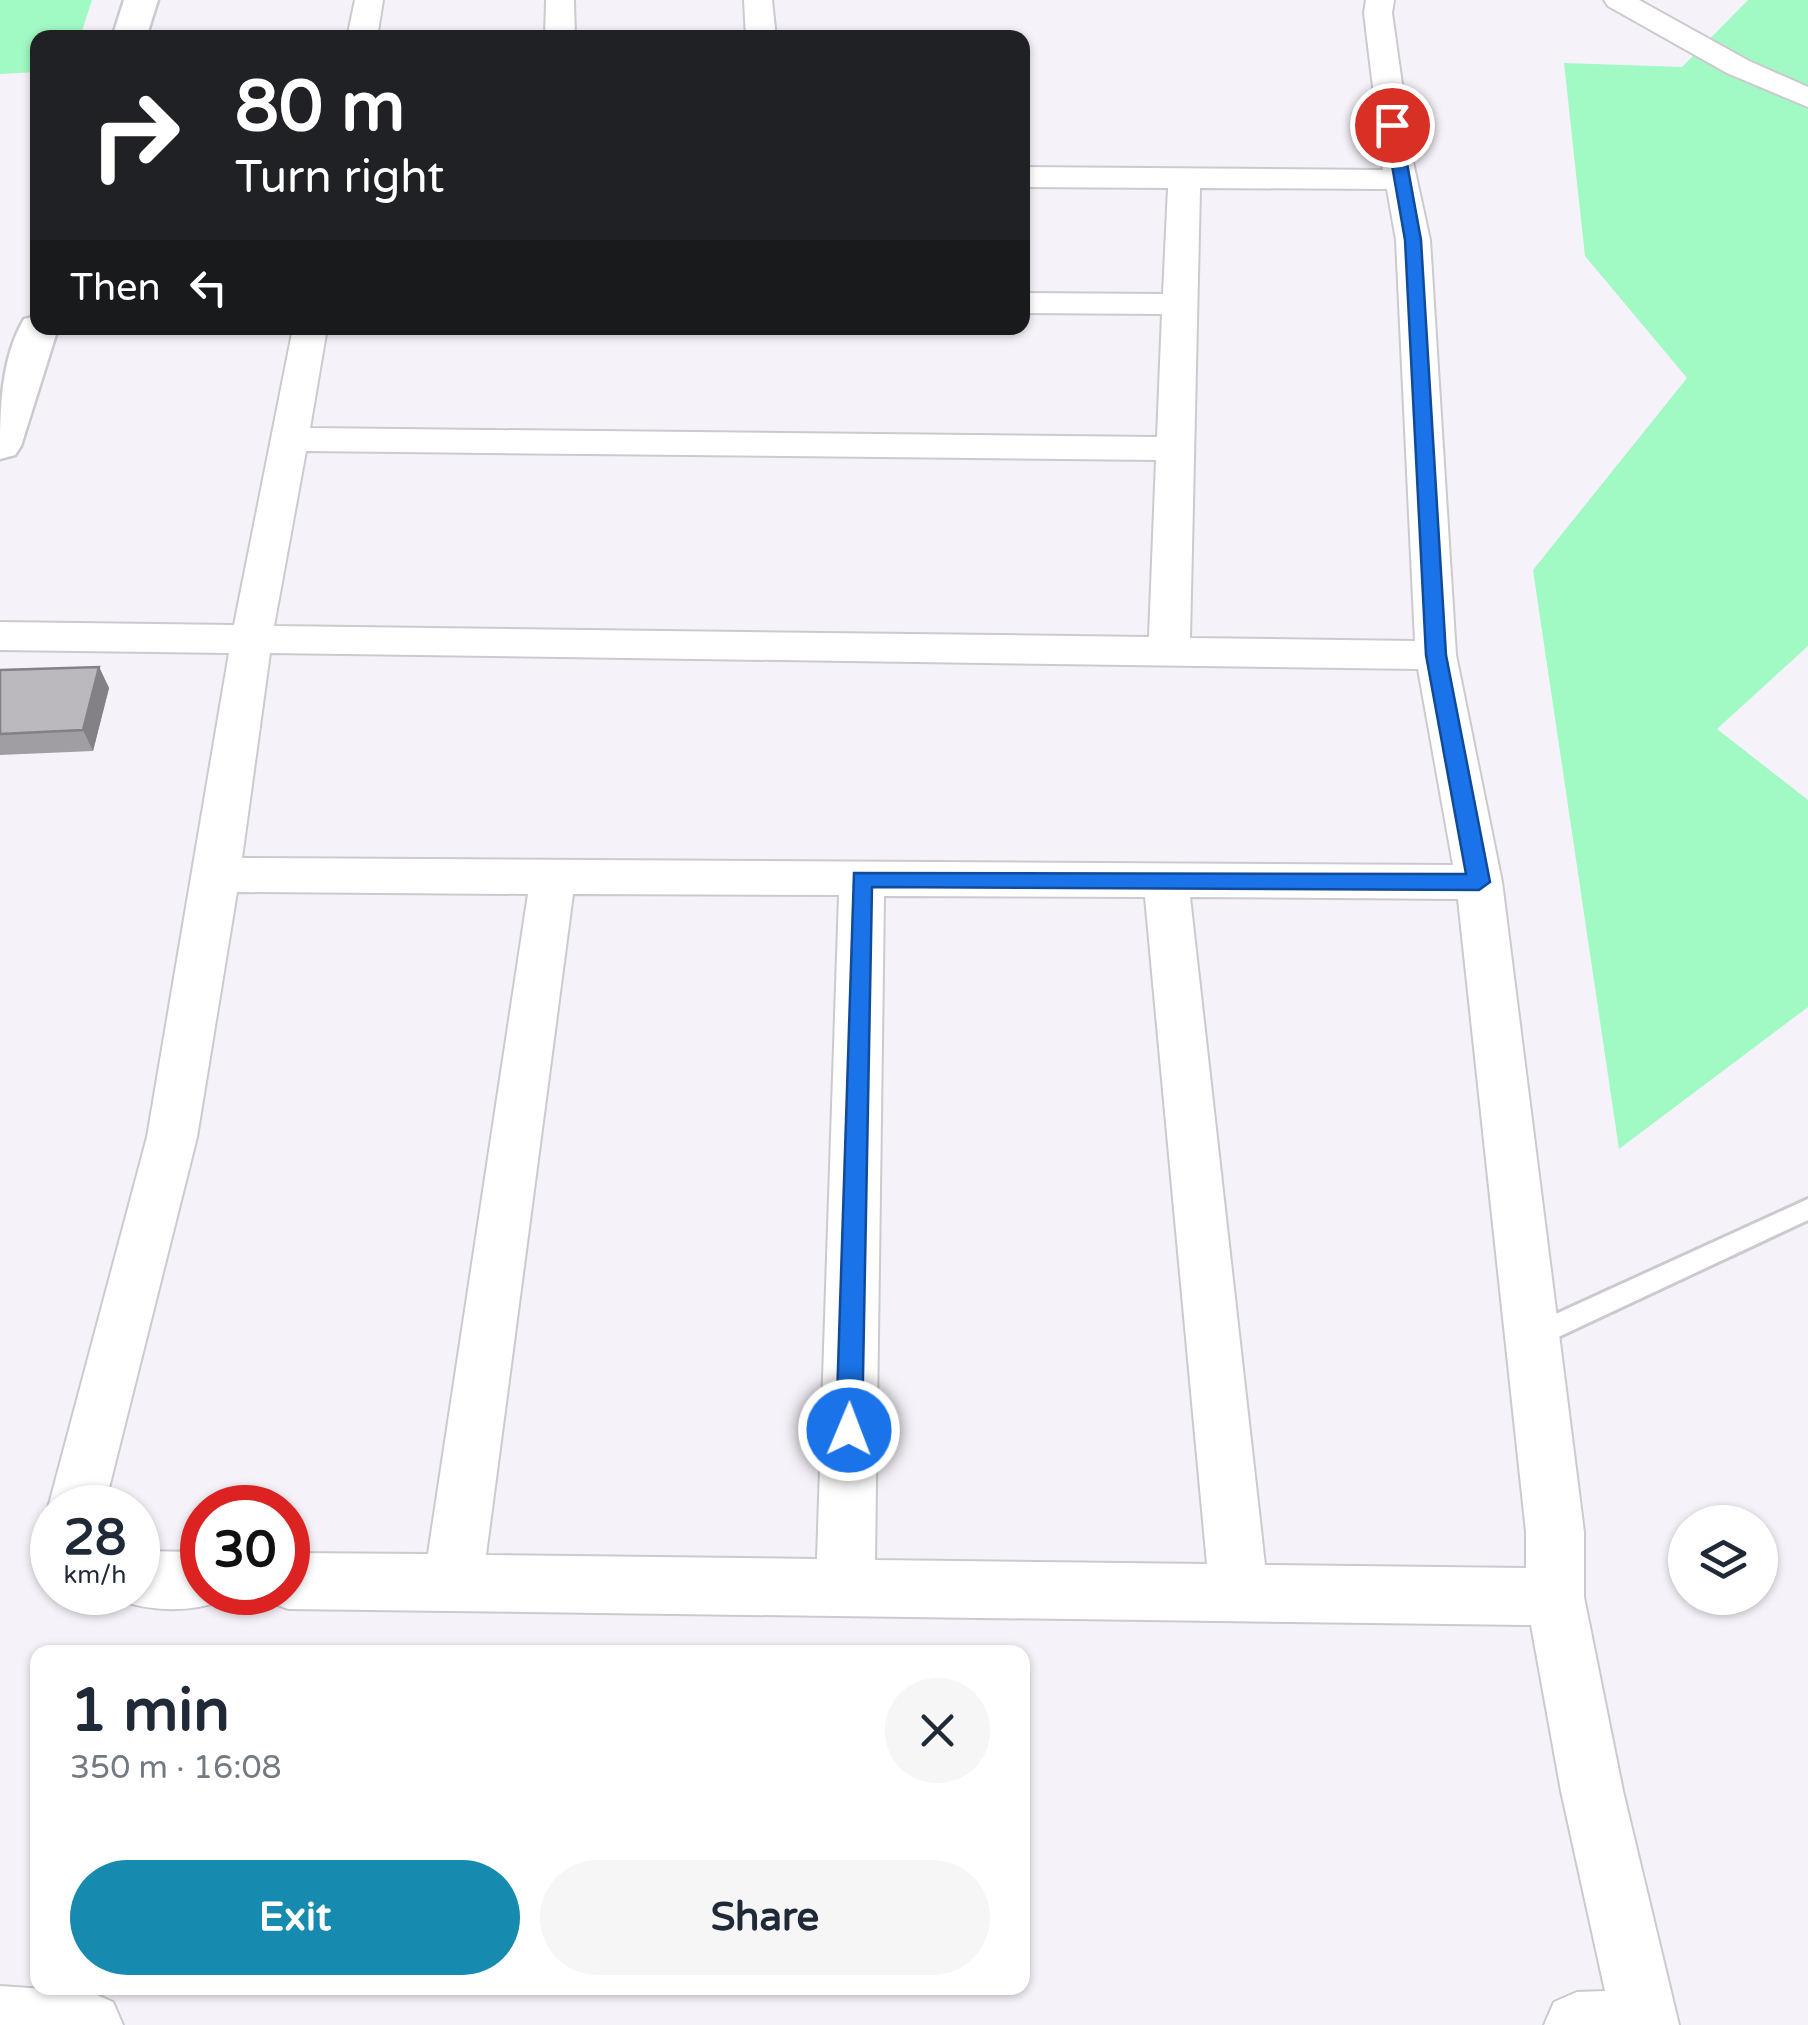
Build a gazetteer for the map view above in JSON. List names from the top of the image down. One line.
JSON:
{"page":{"turn":["80 m","Turn right"],"then":"Then","speed":"28 km/h","limit":"30","heading":["1 min","350 m · 16:08"],"buttons":["Exit","Share"]}}
